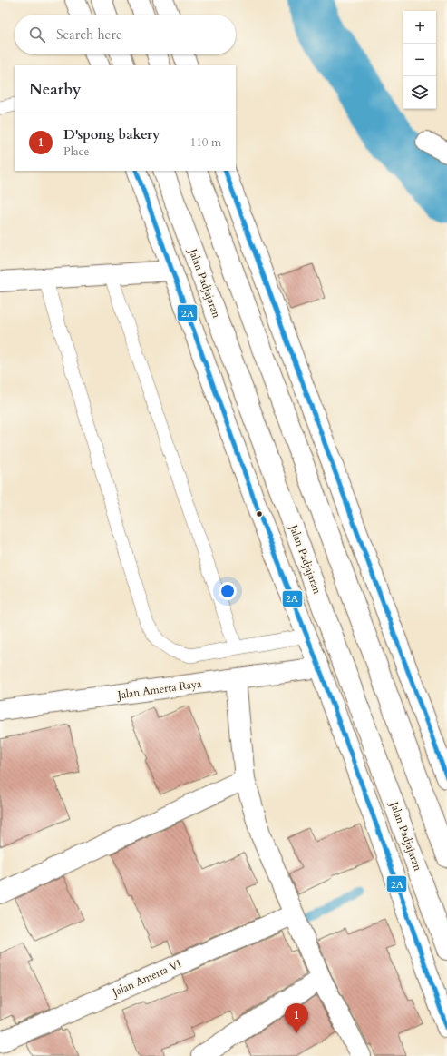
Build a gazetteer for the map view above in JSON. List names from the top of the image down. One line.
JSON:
{"streets":{"main road":["Jalan Padjajaran","Jalan Amerta Raya","Jalan Amerta VI"]},"lines":["transit line 2A"],"page":{"map_buttons":["+","−"],"search":"Search here","heading":"Nearby","list":[{"mark":"1","name":"D'spong bakery","note":"Place","value":"110 m"}],"pins":"1"}}
